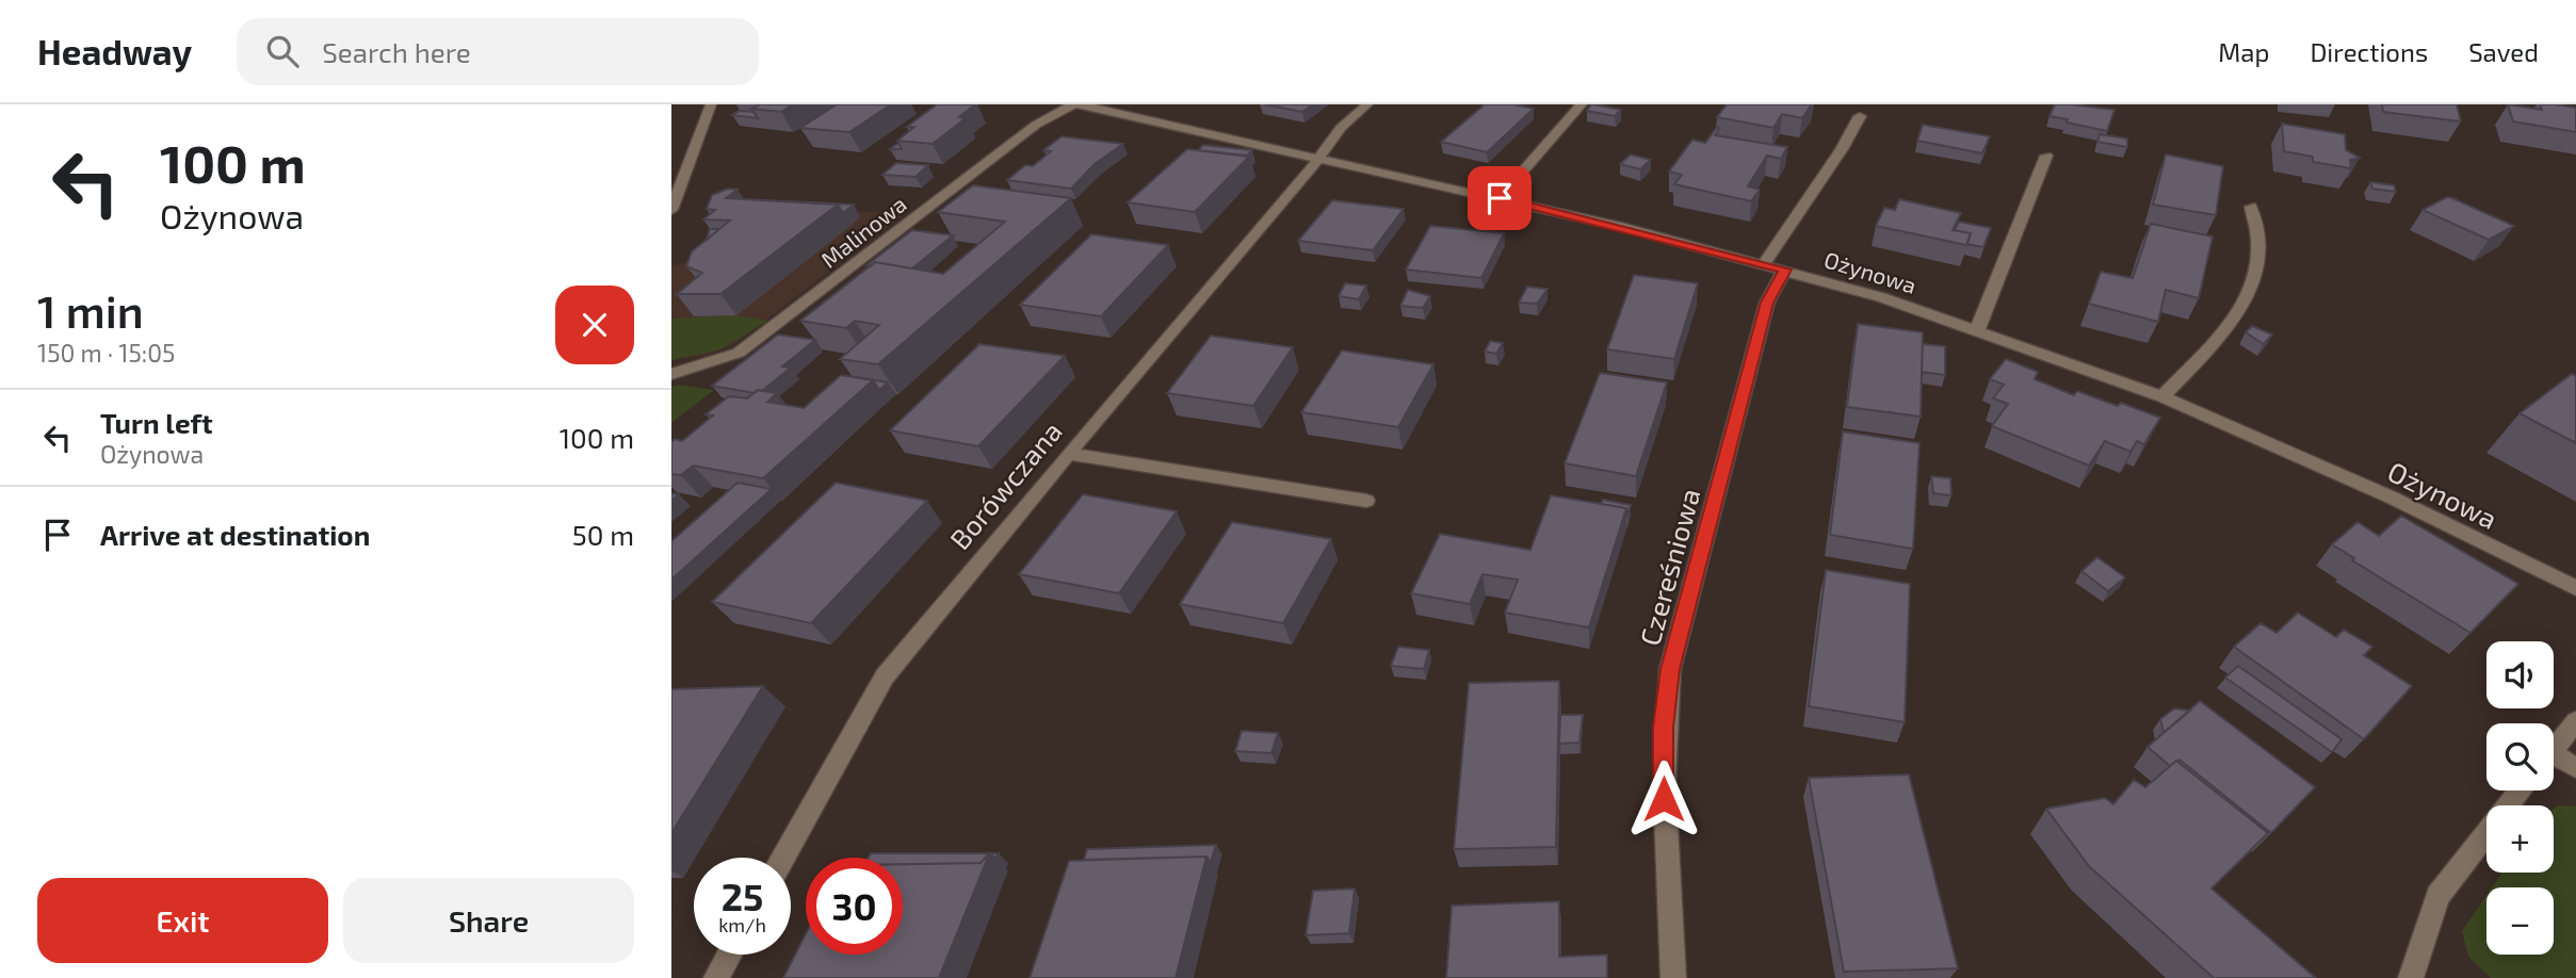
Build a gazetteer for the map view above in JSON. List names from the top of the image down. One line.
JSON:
{"streets":{"street":["Malinowa","Ożynowa","Borówczana","Czereśniowa"]},"crossings":[["Ożynowa","Borówczana"],["Ożynowa","Czereśniowa"]],"page":{"header":"Headway","search":"Search here","nav":["Map","Directions","Saved"],"turn":["100 m","Ożynowa"],"heading":["1 min","150 m · 15:05"],"list":[{"name":"Turn left","note":"Ożynowa","value":"100 m"},{"name":"Arrive at destination","value":"50 m"}],"map_buttons":["+","−"],"speed":"25 km/h","limit":"30","buttons":["Exit","Share"]}}
